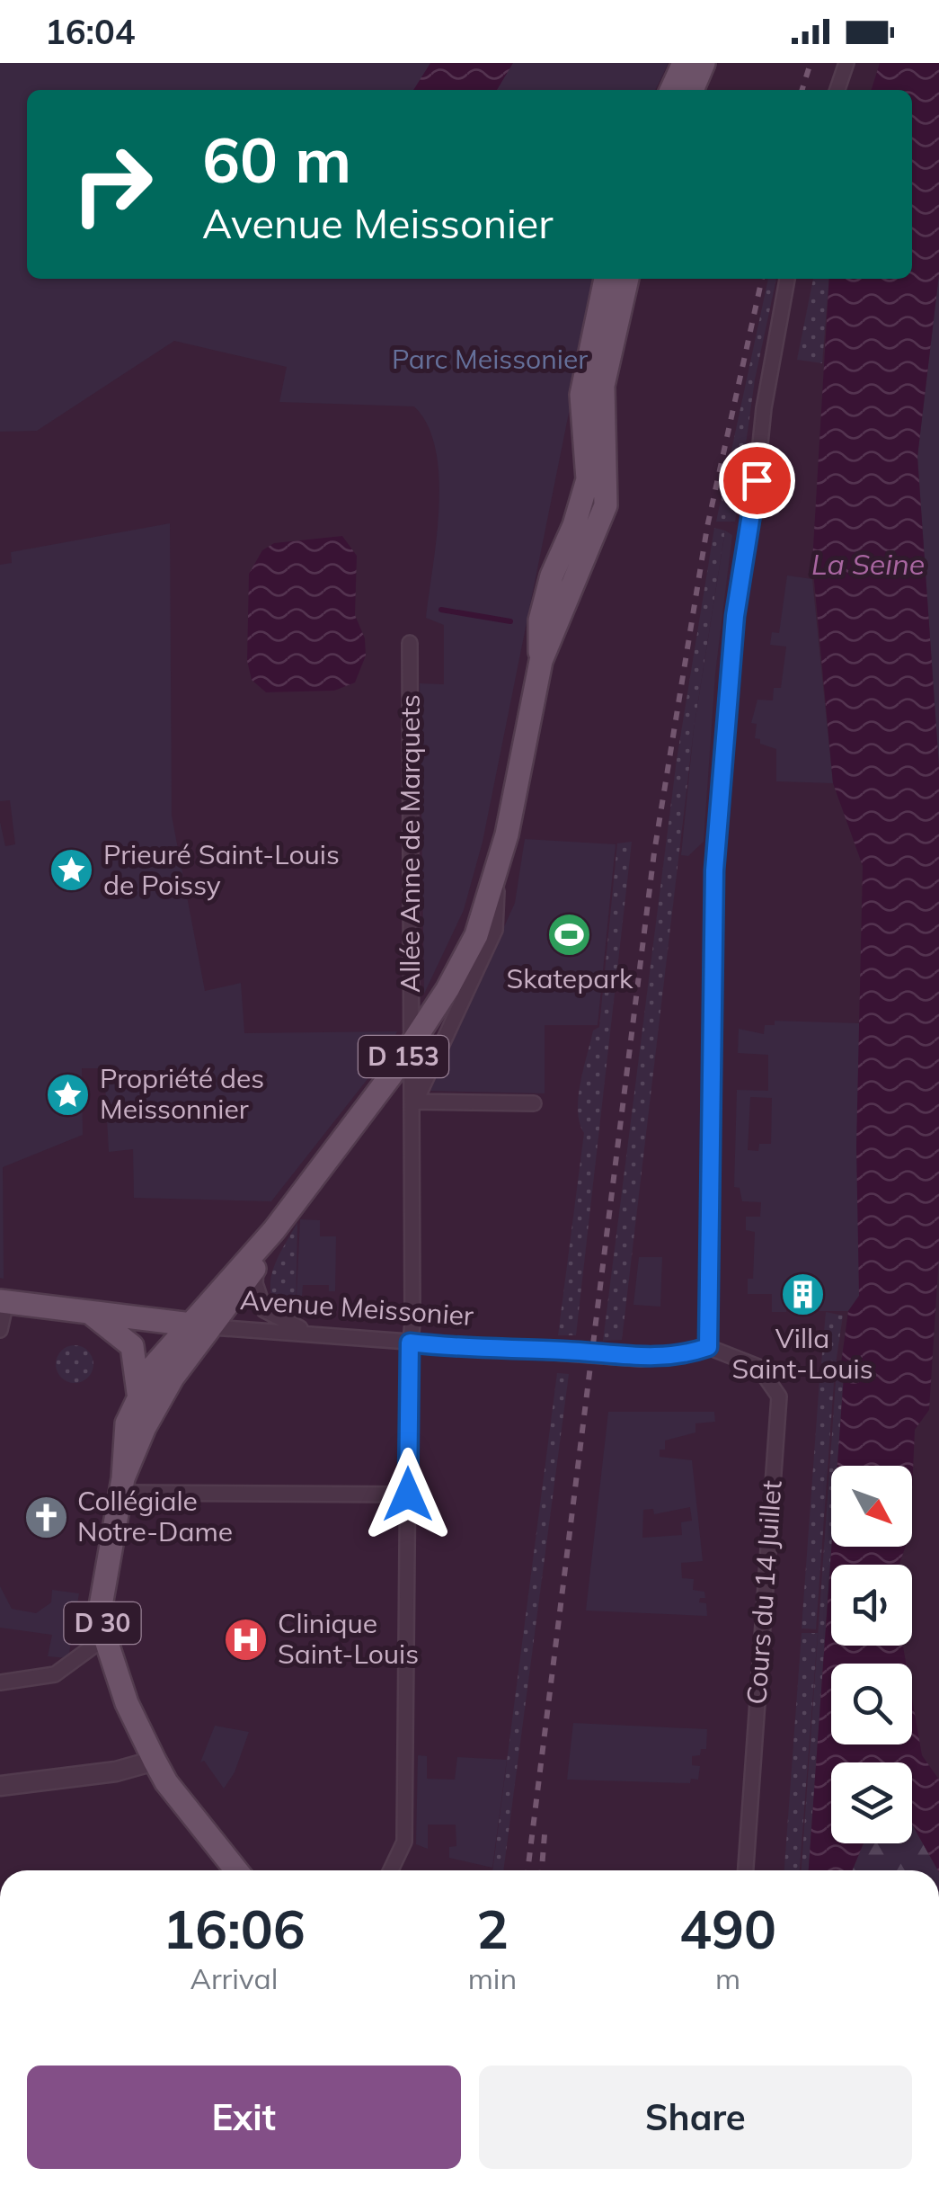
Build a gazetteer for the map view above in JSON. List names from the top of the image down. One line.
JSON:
{"streets":{"main road":["D 153","Avenue Meissonier","D 30"],"street":["Allée Anne de Marquets","Cours du 14 Juillet"]},"crossings":[["Allée Anne de Marquets","D 153"],["Allée Anne de Marquets","Avenue Meissonier"],["D 153","Avenue Meissonier"],["D 153","D 30"],["Avenue Meissonier","Cours du 14 Juillet"],["Avenue Meissonier","D 30"]],"water":["La Seine"],"parks":["Parc Meissonier"],"places":{"place":["Prieuré Saint-Louis de Poissy","Propriété des Meissonnier"],"sports":["Skatepark"],"building":["Villa Saint-Louis"],"church":["Collégiale Notre-Dame"],"hospital":["Clinique Saint-Louis"]},"north":"bottom right","page":{"status":"16:04","turn":["60 m","Avenue Meissonier"],"eta":["16:06","Arrival","2","min","490","m"],"buttons":["Exit","Share"]}}
